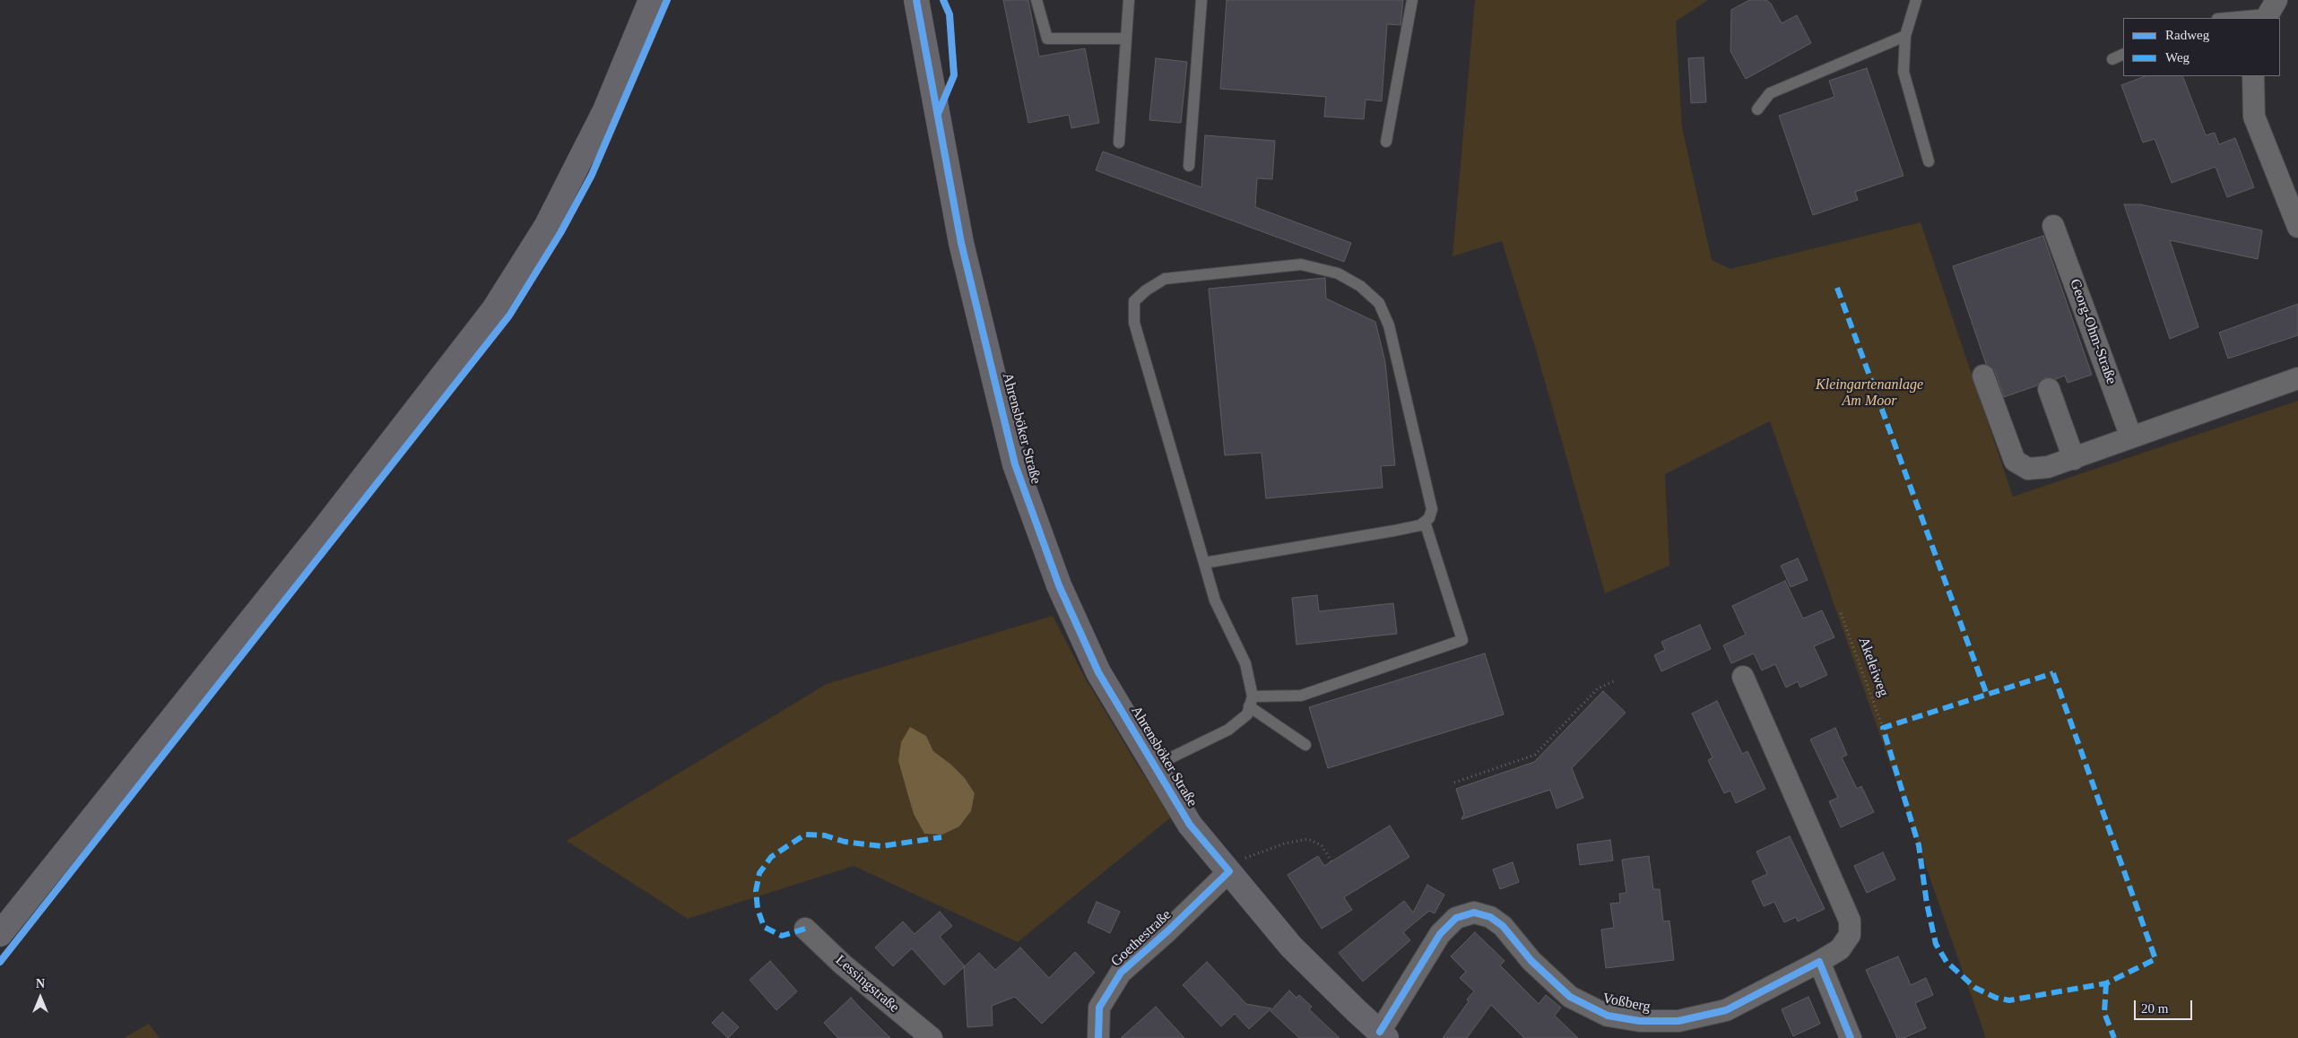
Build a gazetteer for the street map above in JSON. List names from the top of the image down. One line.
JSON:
{"streets":{"street":["Georg-Ohm-Straße","Ahrensböker Straße","Goethestraße","Lessingstraße","Voßberg"],"path":["Akeleiweg"]},"crossings":[["Ahrensböker Straße","Goethestraße"],["Ahrensböker Straße","Voßberg"]],"parks":["Kleingartenanlage Am Moor"],"legend":["Radweg","Weg"],"scale_bar":"20 m","north":"top"}
